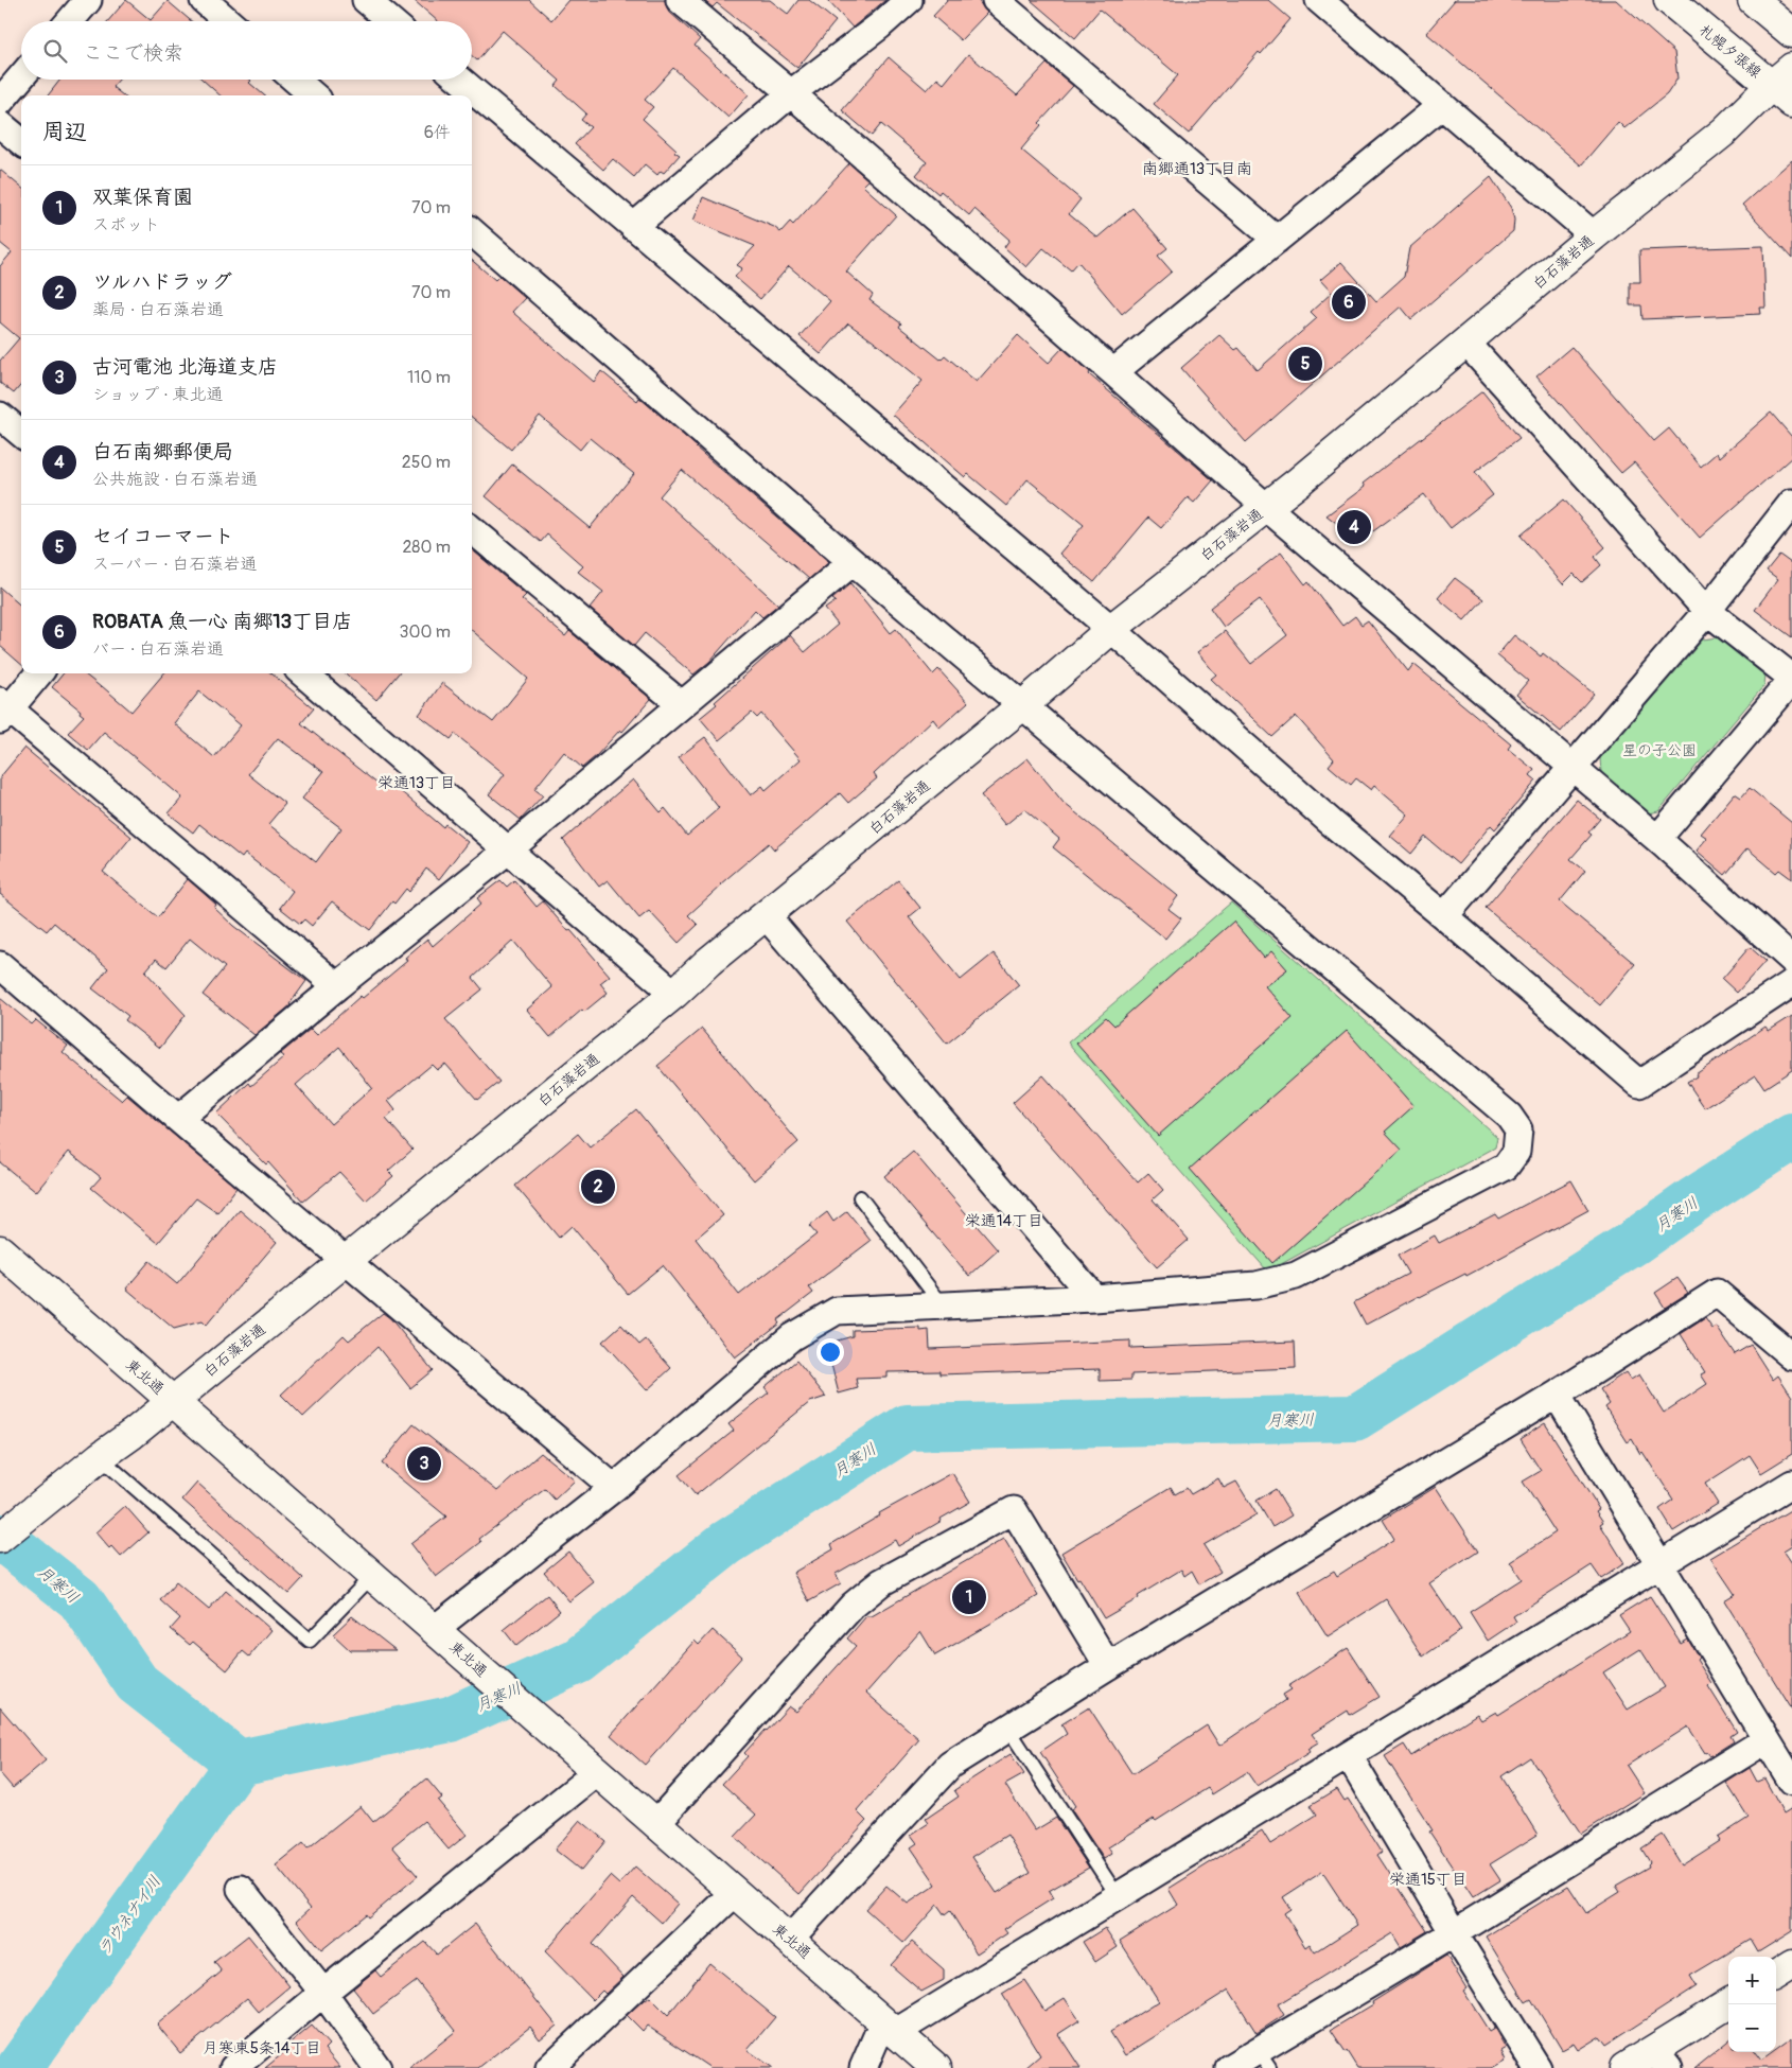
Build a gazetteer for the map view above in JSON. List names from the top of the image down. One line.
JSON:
{"streets":{"main road":["札幌夕張線","白石藻岩通","東北通"]},"crossings":[["札幌夕張線","白石藻岩通"],["白石藻岩通","東北通"]],"districts":["南郷通13丁目南","栄通13丁目","栄通14丁目","栄通15丁目","月寒東5条14丁目"],"water":["月寒川","ラウネナイ川"],"parks":["星の子公園"],"page":{"search":"ここで検索","heading":["周辺","6件"],"list":[{"mark":"1","name":"双葉保育園","note":"スポット","value":"70 m"},{"mark":"2","name":"ツルハドラッグ","note":"薬局 · 白石藻岩通","value":"70 m"},{"mark":"3","name":"古河電池 北海道支店","note":"ショップ · 東北通","value":"110 m"},{"mark":"4","name":"白石南郷郵便局","note":"公共施設 · 白石藻岩通","value":"250 m"},{"mark":"5","name":"セイコーマート","note":"スーパー · 白石藻岩通","value":"280 m"},{"mark":"6","name":"ROBATA 魚一心 南郷13丁目店","note":"バー · 白石藻岩通","value":"300 m"}],"pins":["6","5","4","2","3","1"],"map_buttons":["+","−"]}}
